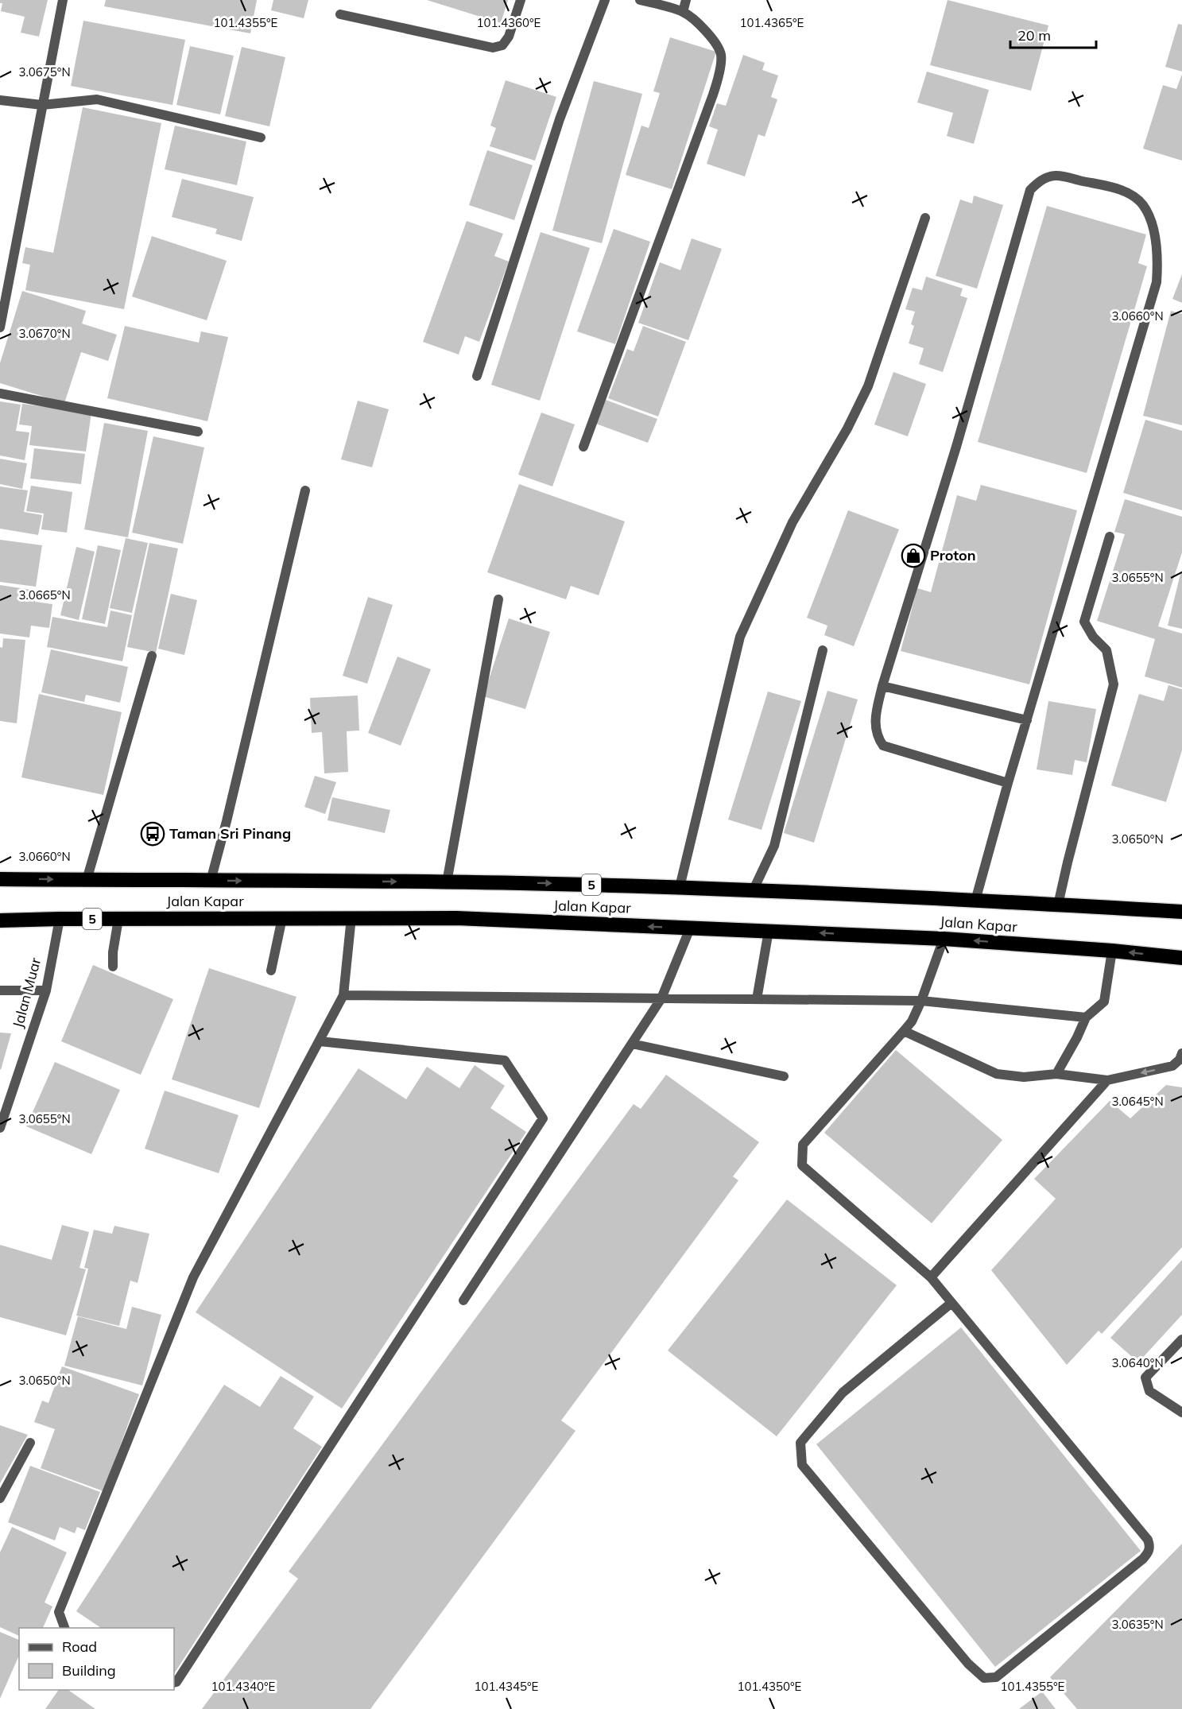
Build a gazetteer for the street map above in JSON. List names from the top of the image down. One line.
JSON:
{"streets":{"highway":["5","Jalan Kapar"],"street":["Jalan Muar"]},"crossings":[["Jalan Kapar","Jalan Muar"]],"places":{"shop":["Proton"],"bus stop":["Taman Sri Pinang"]},"legend":["Road","Building"],"scale_bar":"20 m","coordinates":["101.4355°E","101.4360°E","101.4365°E","3.0675°N","3.0660°N","3.0670°N","3.0655°N","3.0665°N","3.0650°N","3.0645°N","3.0640°N","3.0635°N","101.4340°E","101.4345°E","101.4350°E"]}
